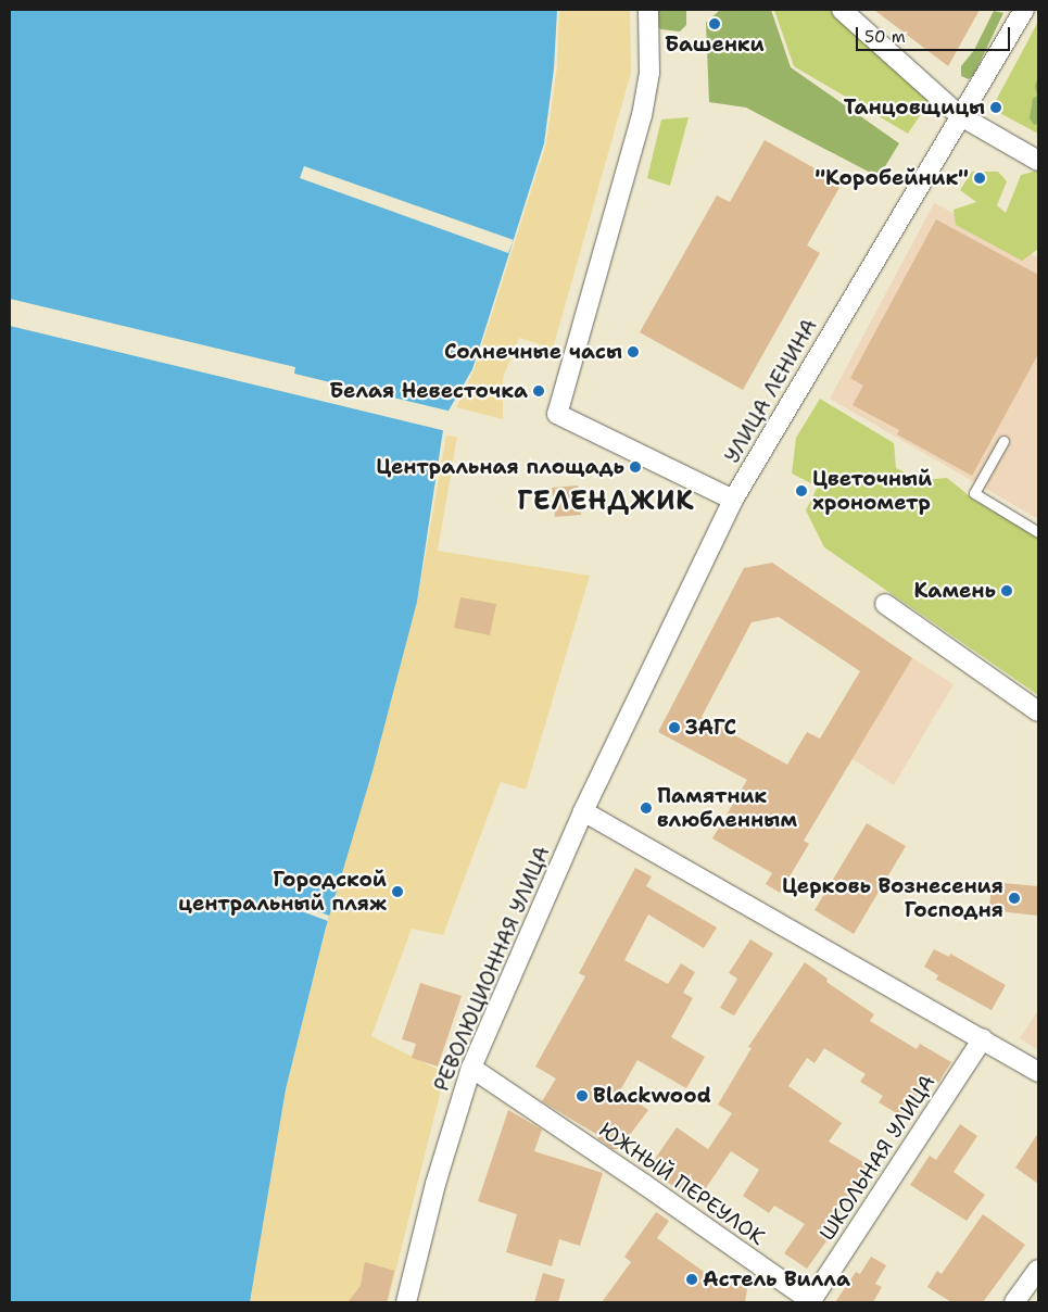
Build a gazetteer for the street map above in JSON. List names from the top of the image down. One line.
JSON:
{"streets":{"street":["УЛИЦА ЛЕНИНА","РЕВОЛЮЦИОННАЯ УЛИЦА","ШКОЛЬНАЯ УЛИЦА","ЮЖНЫЙ ПЕРЕУЛОК"]},"crossings":[["УЛИЦА ЛЕНИНА","РЕВОЛЮЦИОННАЯ УЛИЦА"],["РЕВОЛЮЦИОННАЯ УЛИЦА","ЮЖНЫЙ ПЕРЕУЛОК"],["ШКОЛЬНАЯ УЛИЦА","ЮЖНЫЙ ПЕРЕУЛОК"]],"districts":["ГЕЛЕНДЖИК"],"places":["Башенки","Танцовщицы","\"Коробейник\"","Солнечные часы","Белая Невесточка","Центральная площадь","Цветочный хронометр","Камень","ЗАГС","Памятник влюбленным","Городской центральный пляж","Церковь Вознесения Господня","Blackwood","Астель Вилла"],"scale_bar":"50 m"}
